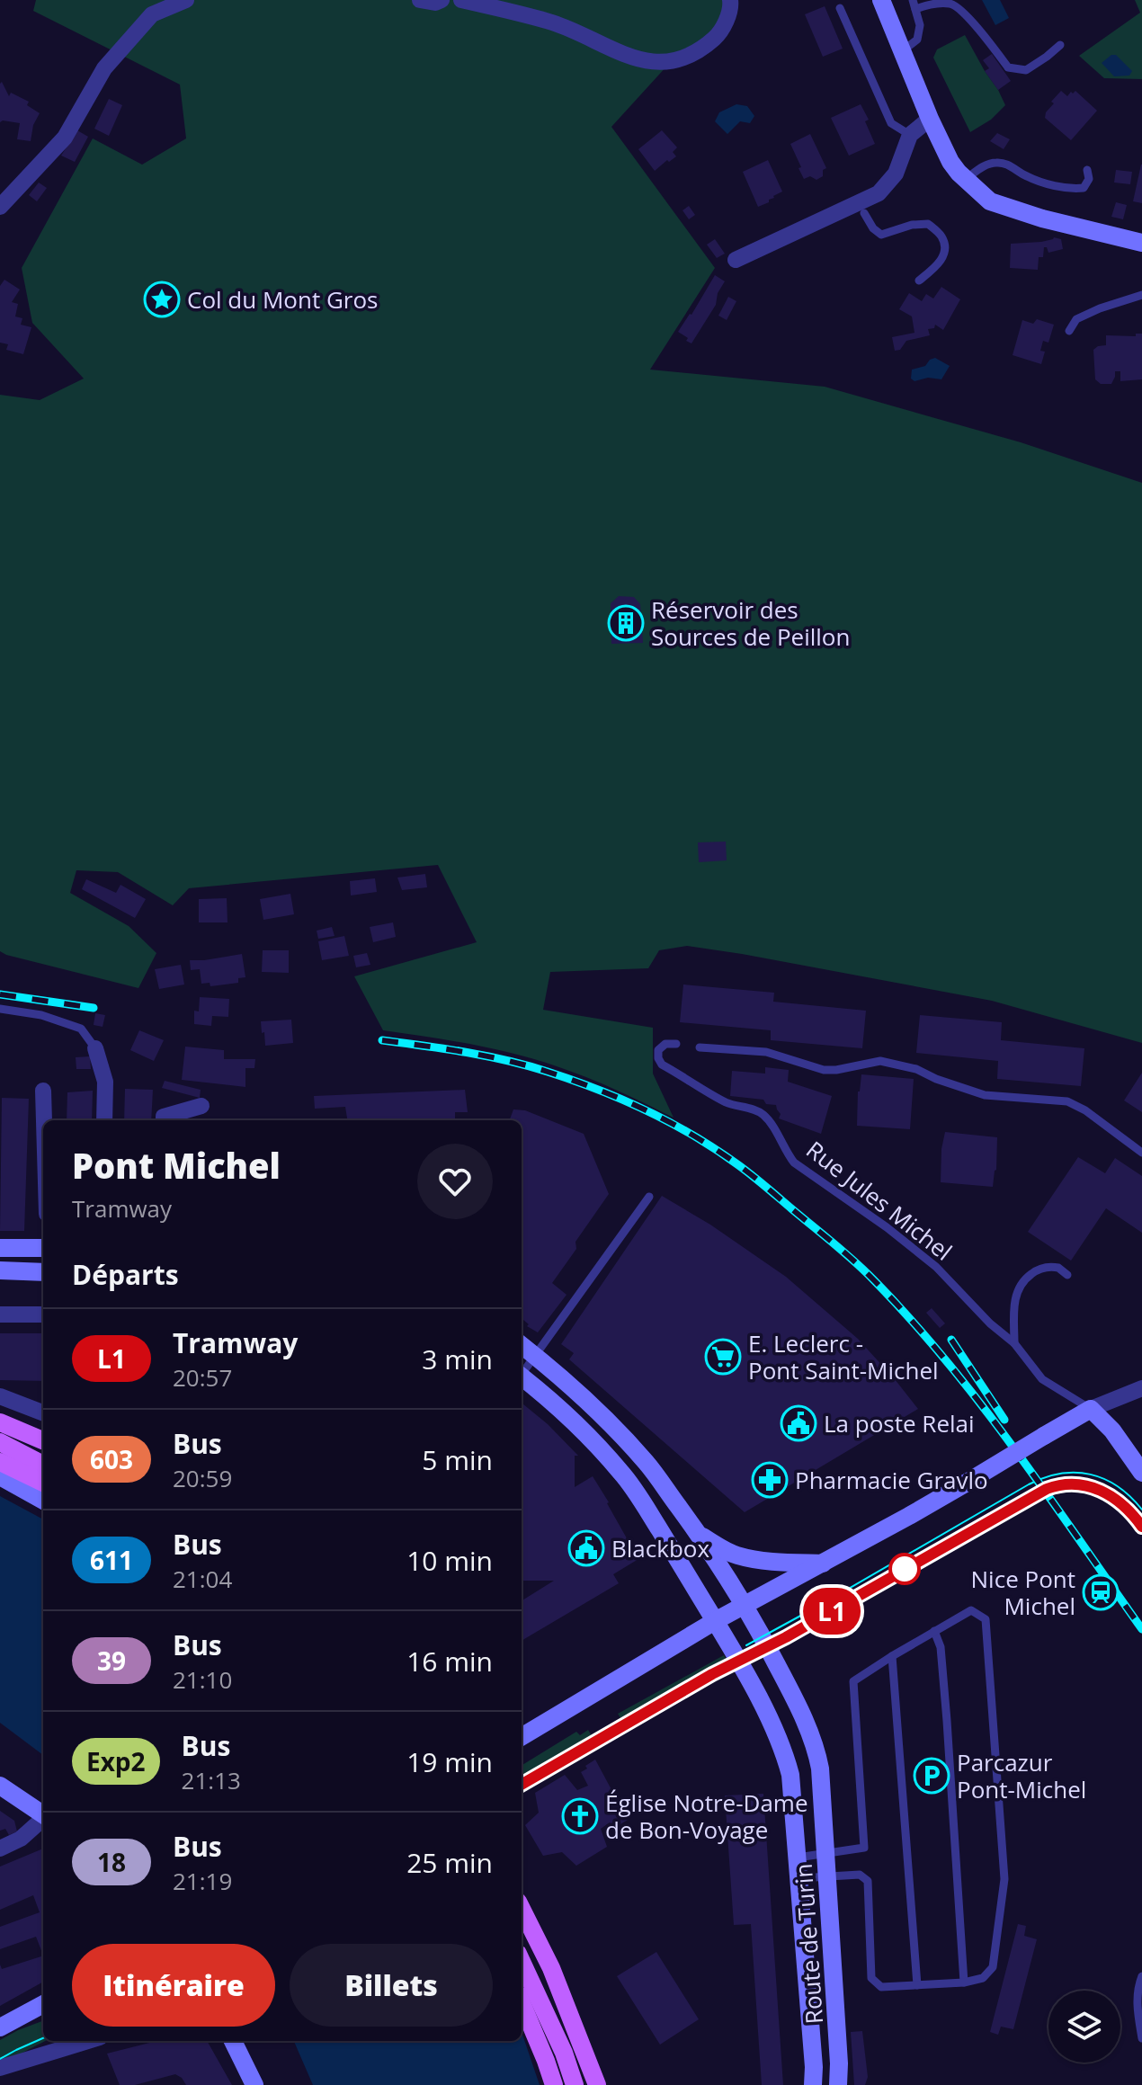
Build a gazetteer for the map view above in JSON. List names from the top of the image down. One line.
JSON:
{"streets":{"main road":["Route de Turin"],"lane":["Rue Jules Michel"]},"places":{"place":["Col du Mont Gros"],"building":["Réservoir des Sources de Peillon"],"supermarket":["E. Leclerc - Pont Saint-Michel"],"public building":["La poste Relai","Blackbox"],"pharmacy":["Pharmacie Gravlo"],"station":["Nice Pont Michel"],"parking":["Parcazur Pont-Michel"],"church":["Église Notre-Dame de Bon-Voyage"]},"lines":["tram line L1"],"page":{"on_map":"L1","heading":[["Pont Michel","Tramway"],"Départs"],"list":[{"mark":"L1","name":"Tramway","note":"20:57","value":"3 min"},{"mark":"603","name":"Bus","note":"20:59","value":"5 min"},{"mark":"611","name":"Bus","note":"21:04","value":"10 min"},{"mark":"39","name":"Bus","note":"21:10","value":"16 min"},{"mark":"Exp2","name":"Bus","note":"21:13","value":"19 min"},{"mark":"18","name":"Bus","note":"21:19","value":"25 min"}],"buttons":["Itinéraire","Billets"]}}
